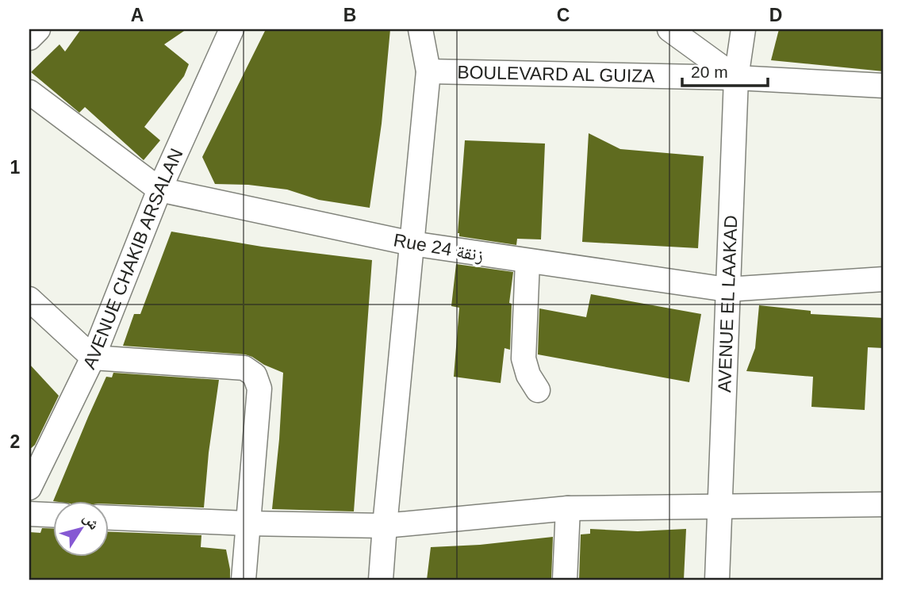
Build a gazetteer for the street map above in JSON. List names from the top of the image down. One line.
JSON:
{"streets":{"street":["BOULEVARD AL GUIZA","Rue 24 زنقة","AVENUE CHAKIB ARSALAN","AVENUE EL LAAKAD"]},"crossings":[["BOULEVARD AL GUIZA","AVENUE EL LAAKAD"],["Rue 24 زنقة","AVENUE CHAKIB ARSALAN"],["Rue 24 زنقة","AVENUE EL LAAKAD"]],"scale_bar":"20 m","north":"top right","grid":{"columns":["A","B","C","D"],"rows":["1","2"]}}
